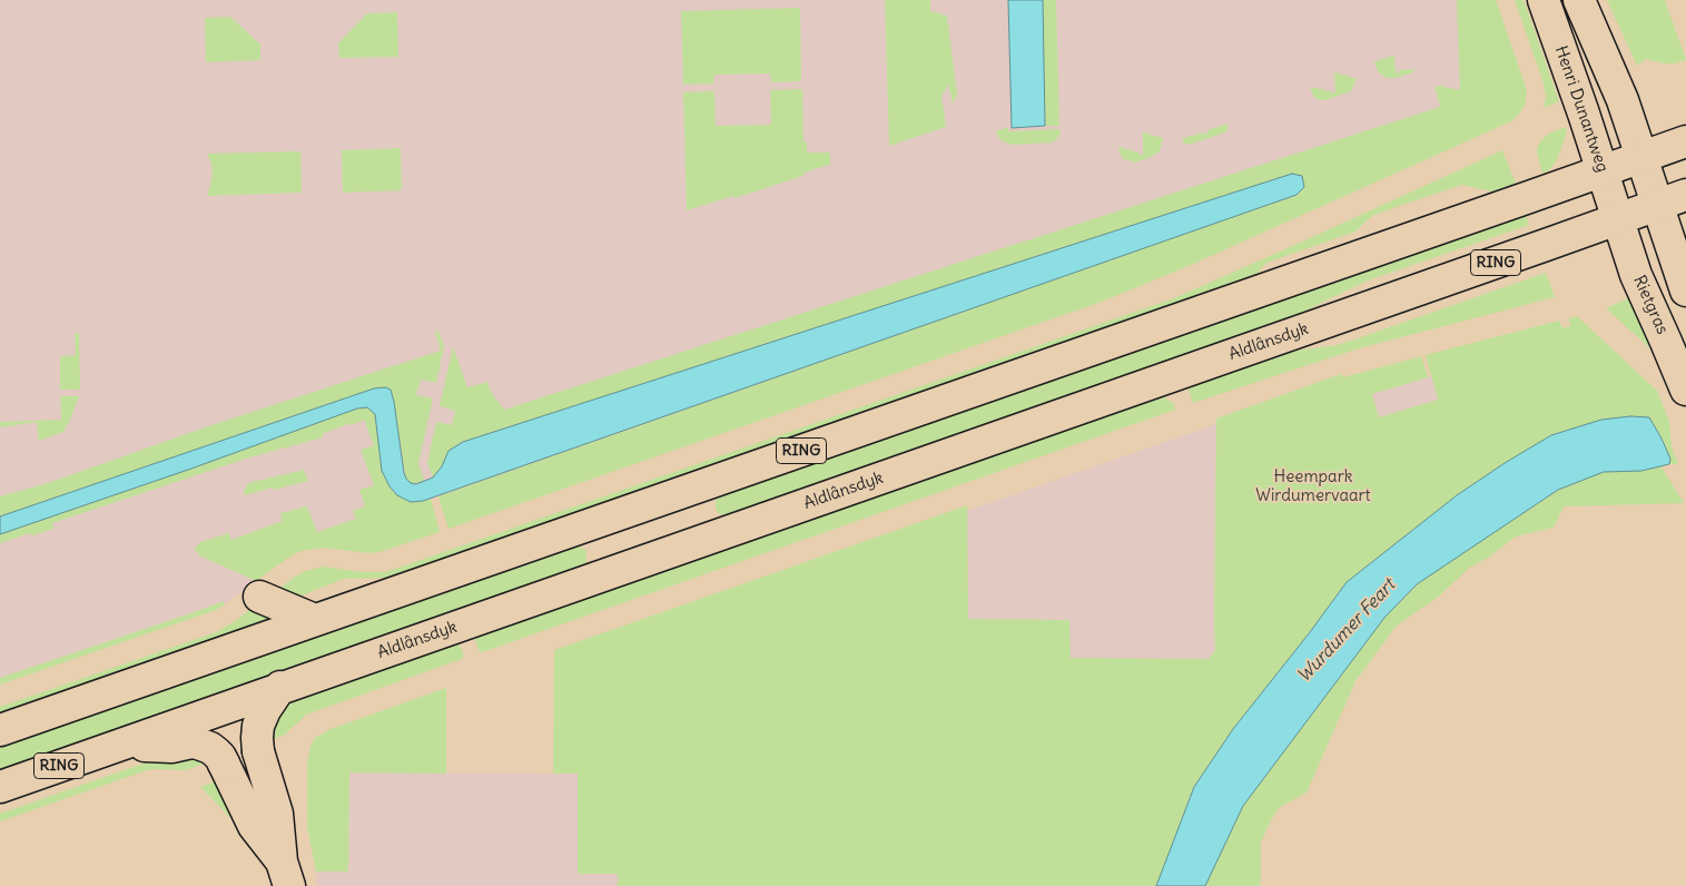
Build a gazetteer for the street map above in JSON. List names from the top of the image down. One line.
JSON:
{"streets":{"main road":["Henri Dunantweg","RING","Rietgras","Aldlânsdyk"]},"crossings":[["Henri Dunantweg","RING"],["Henri Dunantweg","Rietgras"],["Henri Dunantweg","Aldlânsdyk"],["Rietgras","Aldlânsdyk"]],"water":["Wurdumer Feart"],"parks":["Heempark Wirdumervaart"]}
